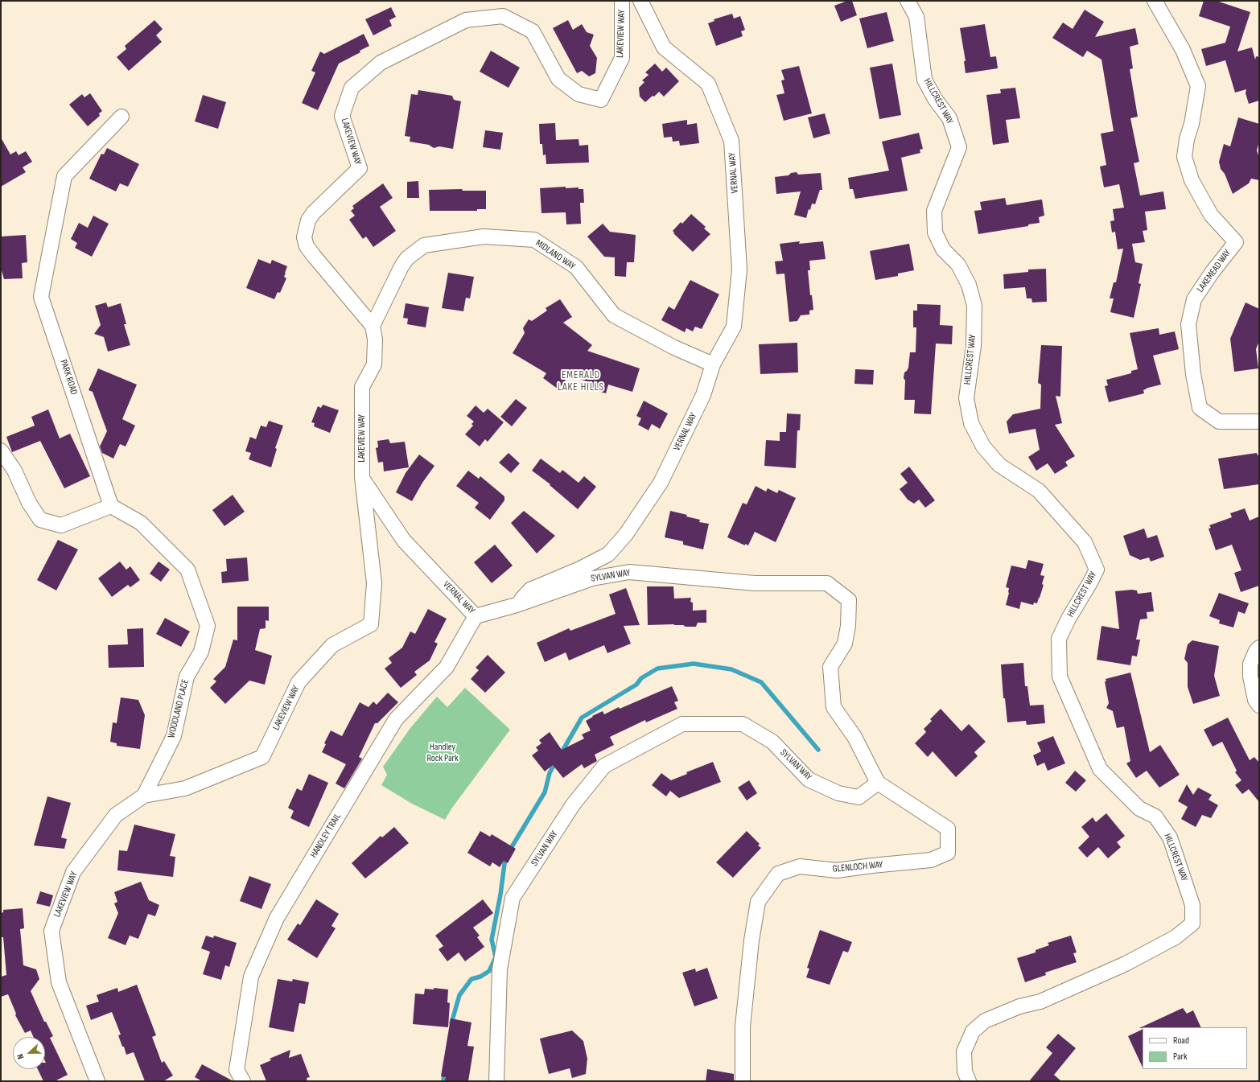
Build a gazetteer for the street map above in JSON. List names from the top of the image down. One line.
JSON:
{"streets":{"street":["LAKEVIEW WAY","HILLCREST WAY","VERNAL WAY","MIDLAND WAY","LAKEMEAD WAY","PARK ROAD","SYLVAN WAY","WOODLAND PLACE","HANDLEY TRAIL","GLENLOCH WAY"]},"crossings":[["LAKEVIEW WAY","VERNAL WAY"],["LAKEVIEW WAY","MIDLAND WAY"],["LAKEVIEW WAY","WOODLAND PLACE"],["VERNAL WAY","MIDLAND WAY"],["VERNAL WAY","SYLVAN WAY"],["VERNAL WAY","HANDLEY TRAIL"],["PARK ROAD","WOODLAND PLACE"],["SYLVAN WAY","GLENLOCH WAY"]],"districts":["EMERALD LAKE HILLS"],"parks":["Handley Rock Park"],"legend":["Road","Park"],"north":"left"}
